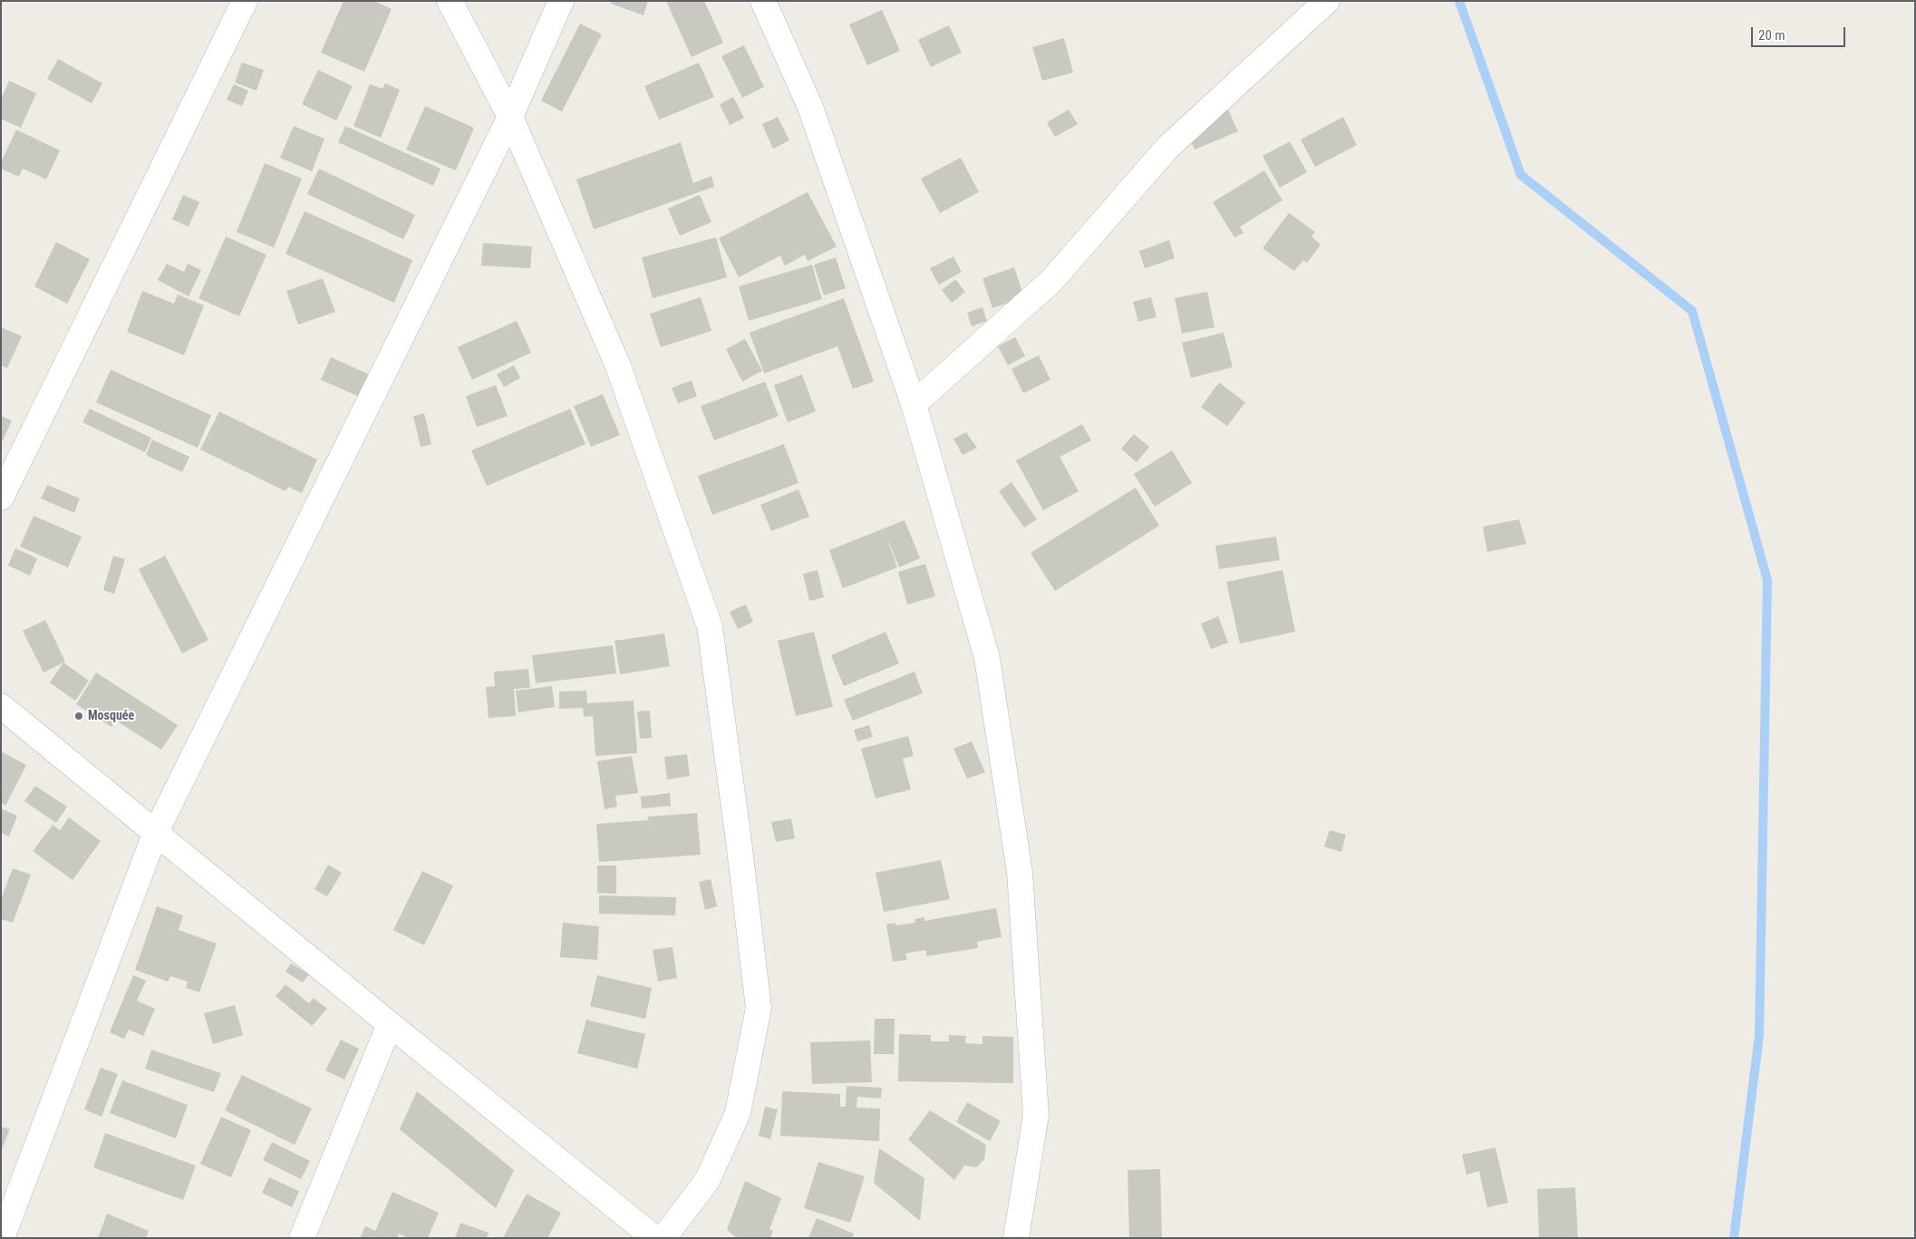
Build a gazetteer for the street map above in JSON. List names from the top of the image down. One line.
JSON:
{"places":["Mosquée"],"scale_bar":"20 m"}
